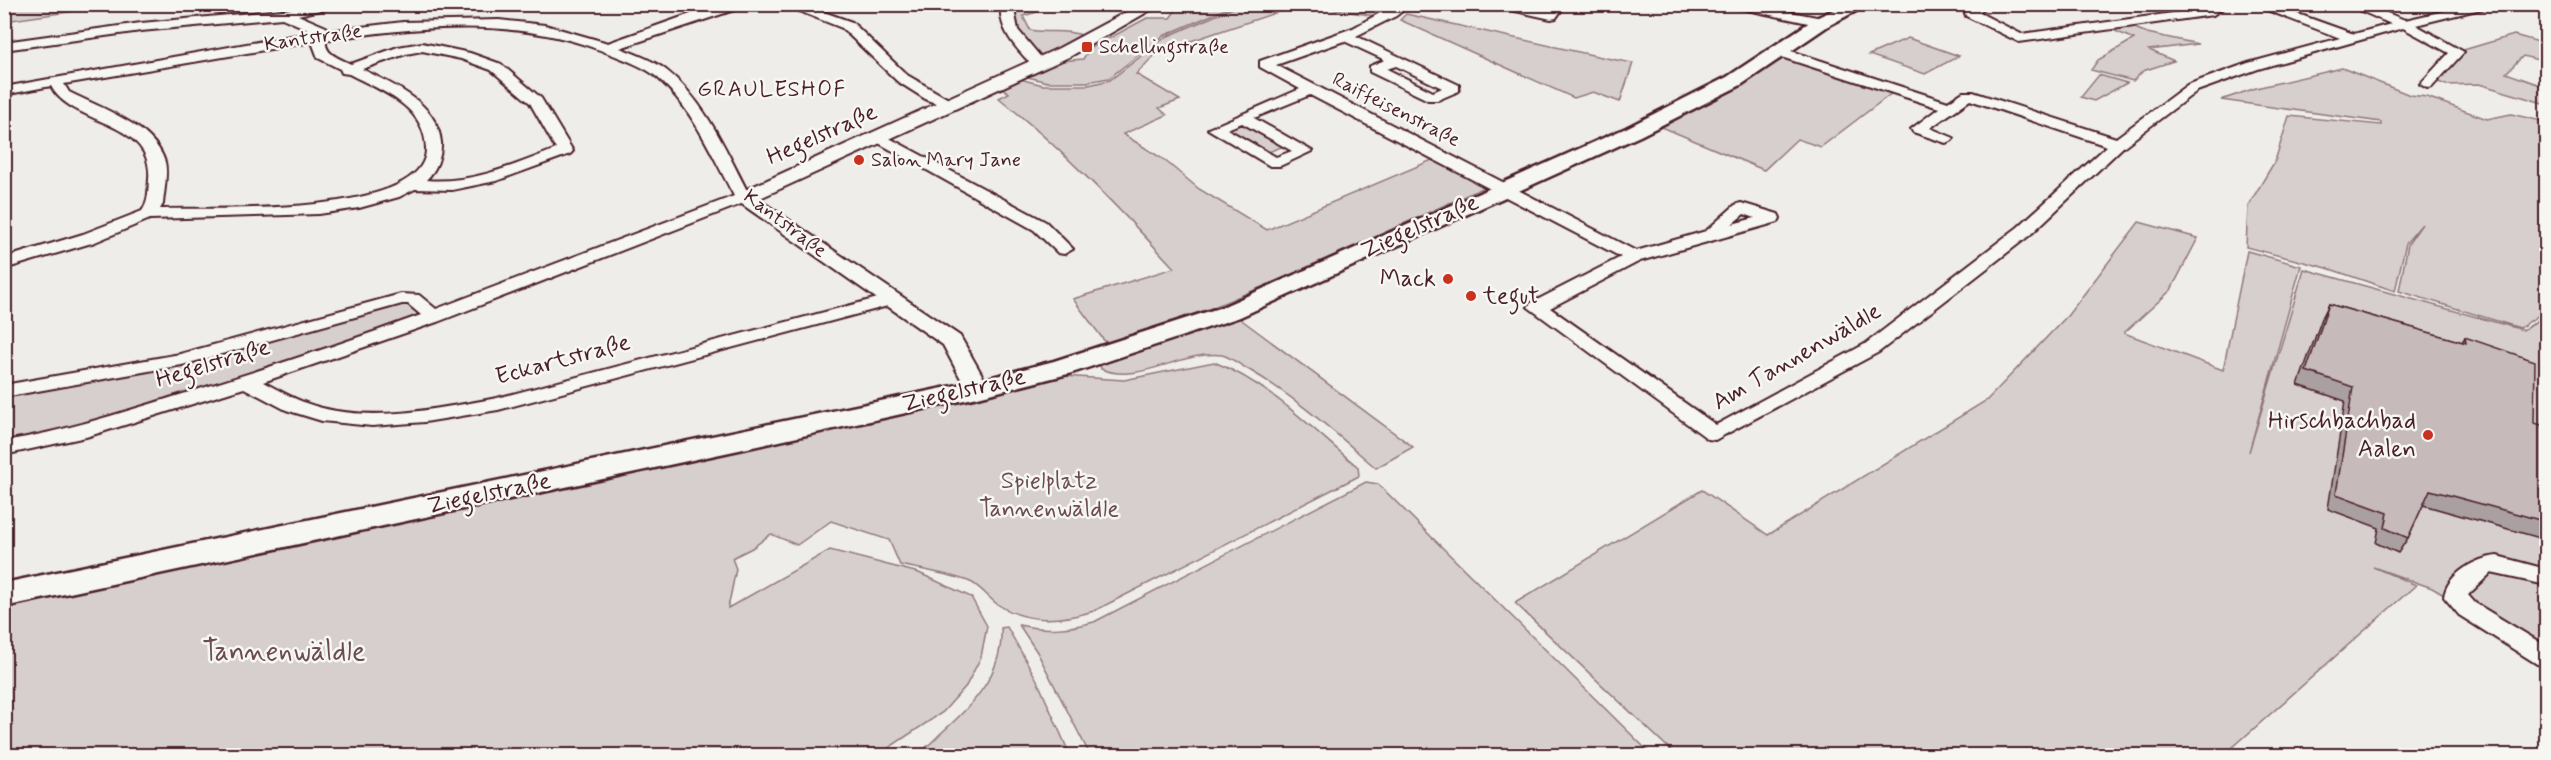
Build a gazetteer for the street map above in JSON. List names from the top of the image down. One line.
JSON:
{"streets":{"main road":["Ziegelstraße"],"street":["Kantstraße","Raiffeisenstraße","Hegelstraße","Am Tannenwäldle","Eckartstraße"]},"crossings":[["Kantstraße","Hegelstraße"],["Kantstraße","Ziegelstraße"],["Kantstraße","Eckartstraße"],["Raiffeisenstraße","Ziegelstraße"],["Hegelstraße","Eckartstraße"]],"districts":["GRAULESHOF"],"parks":["Spielplatz Tannenwäldle","Tannenwäldle"],"places":{"transit":["Schellingstraße"],"other":["Salon Mary Jane","Mack","tegut","Hirschbachbad Aalen"]}}
